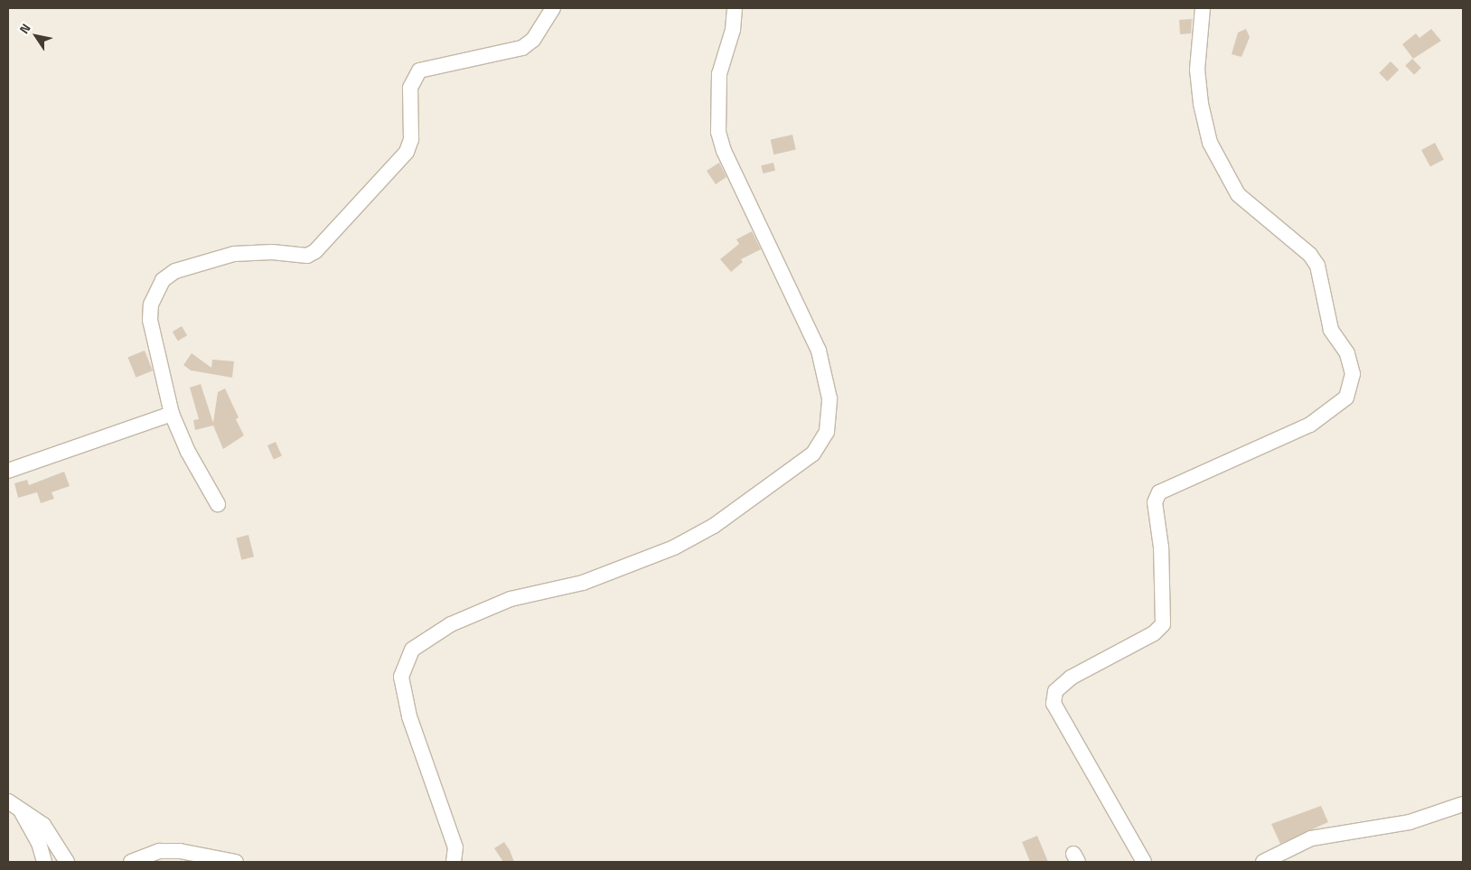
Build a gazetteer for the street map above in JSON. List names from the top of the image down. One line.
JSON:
{"north":"top left"}
